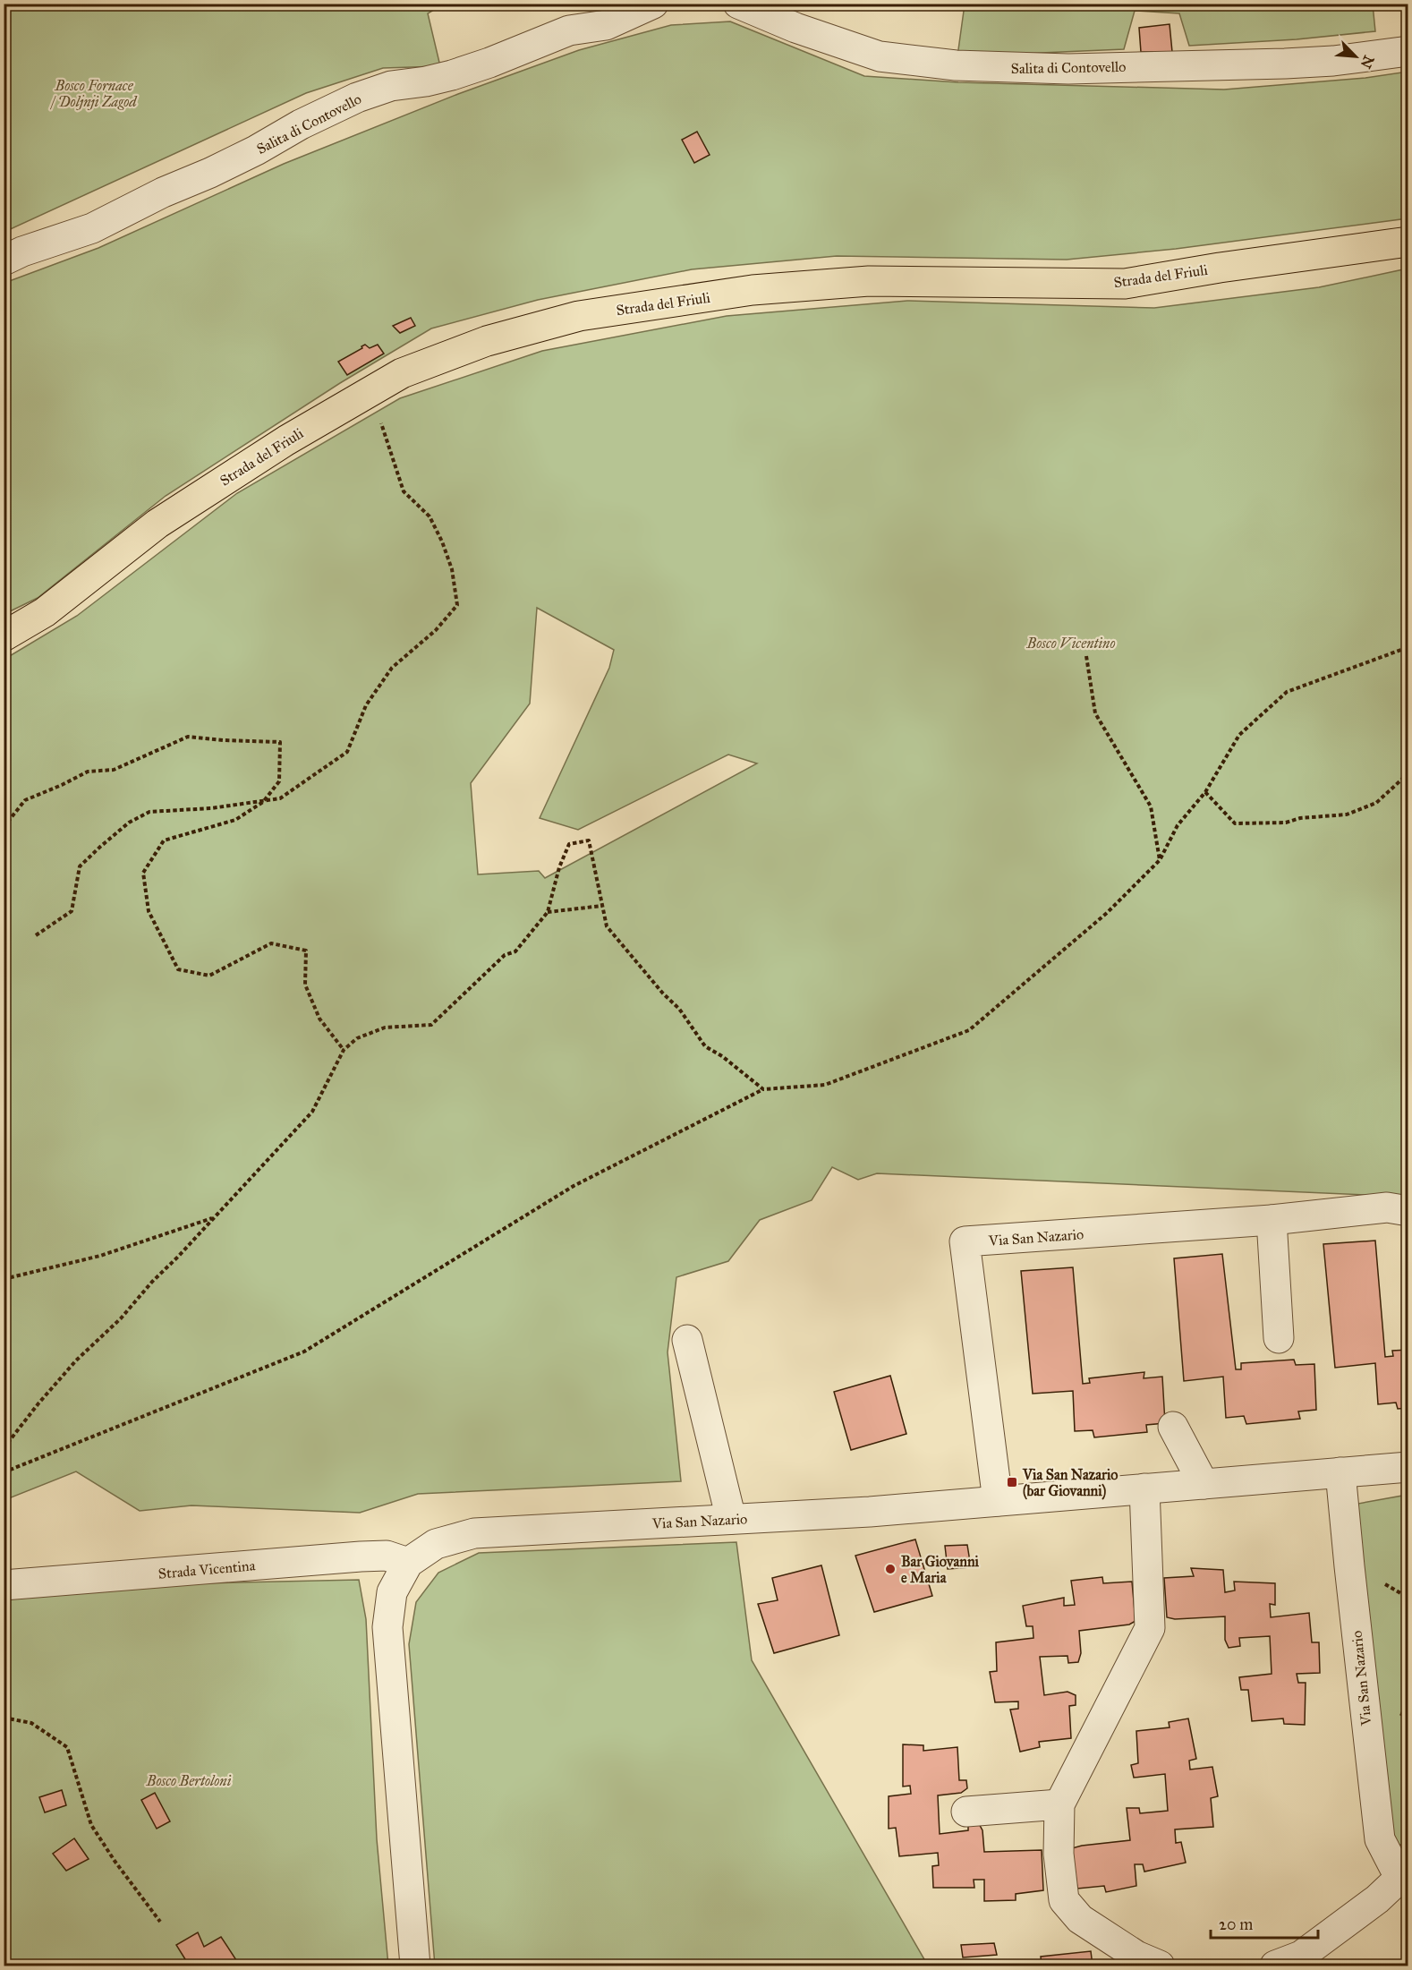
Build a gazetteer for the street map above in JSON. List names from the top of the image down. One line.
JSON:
{"streets":{"main road":["Strada del Friuli"],"street":["Salita di Contovello","Via San Nazario","Strada Vicentina"]},"crossings":[["Via San Nazario","Strada Vicentina"]],"parks":["Bosco Fornace / Doljnji Zagod","Bosco Vicentino","Bosco Bertoloni"],"places":{"transit":["Via San Nazario (bar Giovanni)"],"other":["Bar Giovanni e Maria"]},"scale_bar":"20 m","north":"bottom right"}
